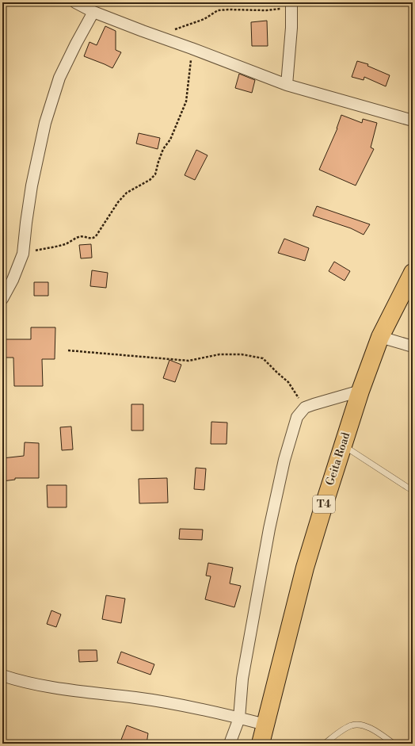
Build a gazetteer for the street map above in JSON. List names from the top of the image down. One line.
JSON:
{"streets":{"highway":["Geita Road","T4"]}}
